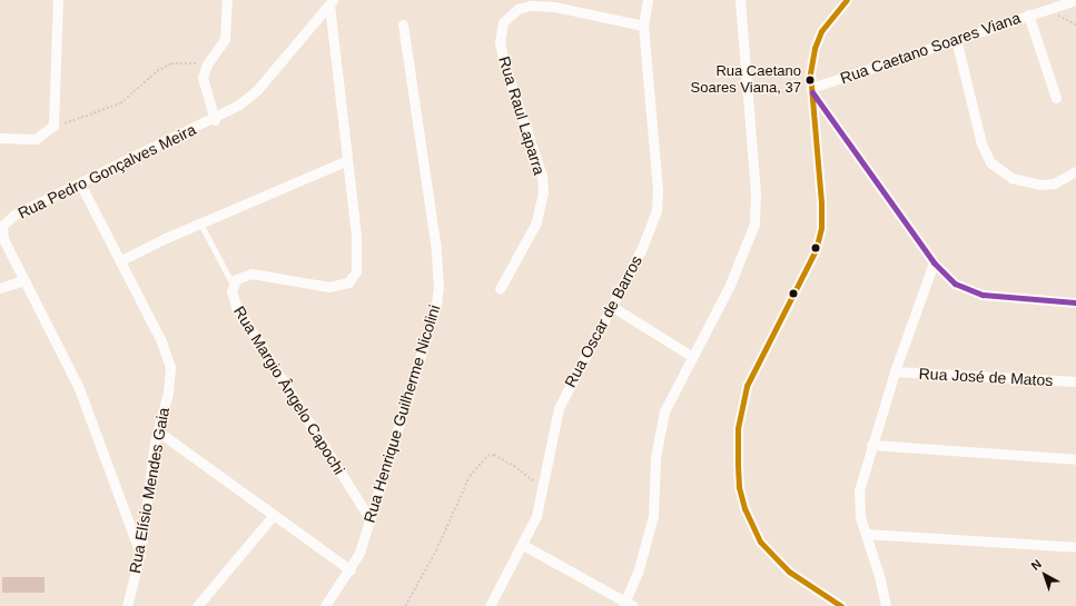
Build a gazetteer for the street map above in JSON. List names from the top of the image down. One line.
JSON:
{"streets":{"street":["Rua Caetano Soares Viana","Rua Raul Laparra","Rua Pedro Gonçalves Meira","Rua Oscar de Barros","Rua José de Matos","Rua Margio Ângelo Capochi","Rua Henrique Guilherme Nicolini","Rua Elísio Mendes Gaia"]},"crossings":[["Rua Raul Laparra","Rua Oscar de Barros"],["Rua Pedro Gonçalves Meira","Rua Elísio Mendes Gaia"],["Rua Margio Ângelo Capochi","Rua Henrique Guilherme Nicolini"]],"places":["Rua Caetano Soares Viana, 37"],"north":"top left"}
